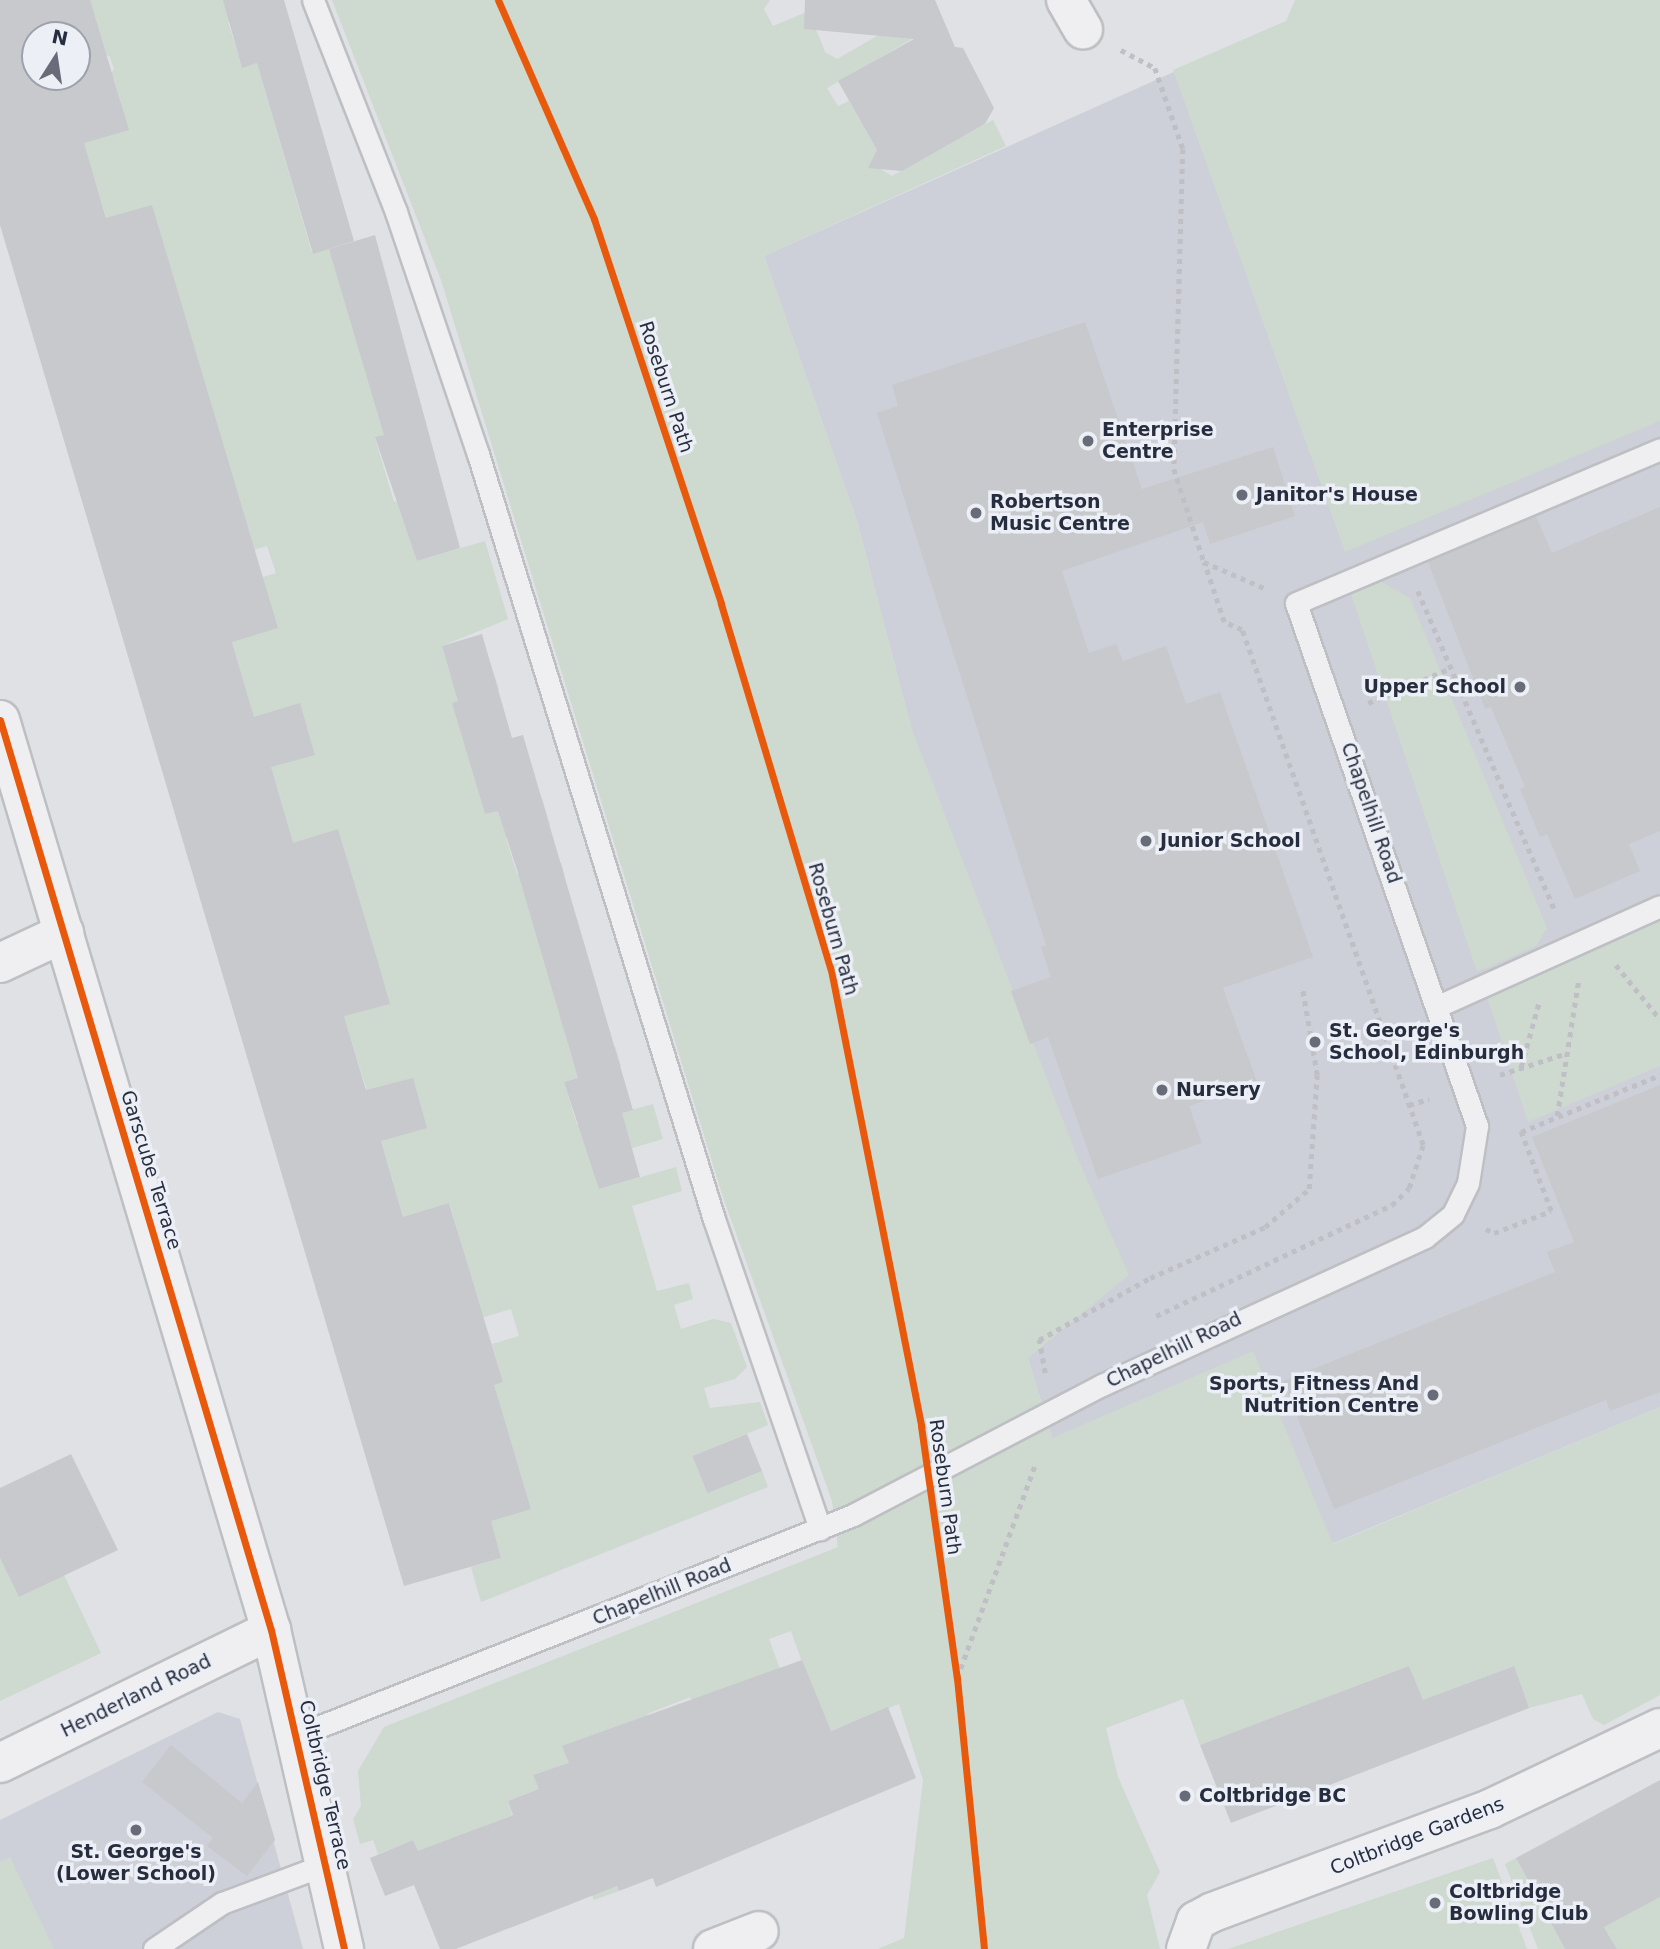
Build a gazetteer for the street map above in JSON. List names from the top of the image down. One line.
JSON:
{"streets":{"street":["Garscube Terrace","Henderland Road","Coltbridge Terrace","Coltbridge Gardens"],"lane":["Chapelhill Road"],"cycle path":["Roseburn Path"]},"crossings":[["Chapelhill Road","Coltbridge Terrace"],["Garscube Terrace","Henderland Road"],["Garscube Terrace","Coltbridge Terrace"],["Henderland Road","Coltbridge Terrace"]],"places":["Enterprise Centre","Janitor's House","Robertson Music Centre","Upper School","Junior School","St. George's School, Edinburgh","Nursery","Sports, Fitness And Nutrition Centre","Coltbridge BC","St. George's (Lower School)","Coltbridge Bowling Club"],"north":"top"}
